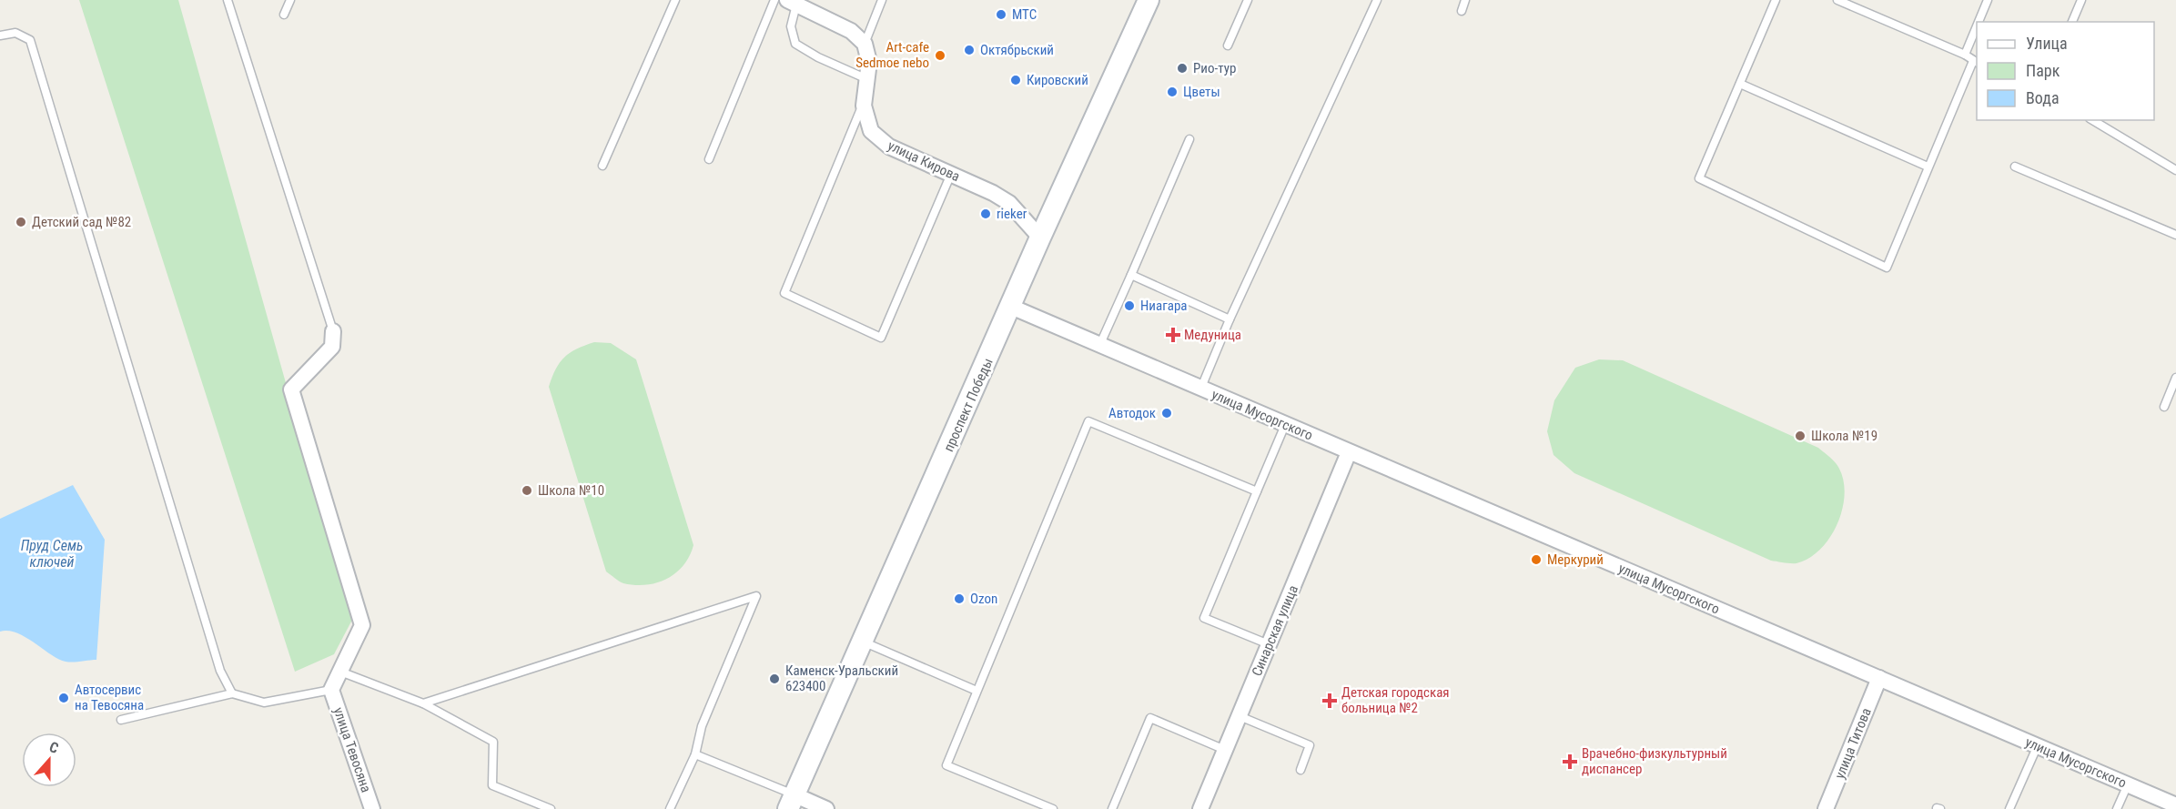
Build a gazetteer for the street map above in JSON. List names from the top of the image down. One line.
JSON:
{"streets":{"main road":["проспект Победы"],"street":["улица Кирова","улица Мусоргского","Синарская улица","улица Титова","улица Тевосяна"]},"crossings":[["улица Кирова","проспект Победы"],["проспект Победы","улица Мусоргского"],["улица Мусоргского","Синарская улица"],["улица Мусоргского","улица Титова"]],"water":["Пруд Семь ключей"],"places":{"other":["МТС","Октябрьский","Art-cafe Sedmoe nebo","Рио-тур","Кировский","Цветы","rieker","Детский сад №82","Ниагара","Автодок","Школа №19","Школа №10","Меркурий","Ozon","Каменск-Уральский 623400","Автосервис на Тевосяна"],"health":["Медуница","Детская городская больница №2","Врачебно-физкультурный диспансер"]},"legend":["Улица","Парк","Вода"],"north":"top"}
